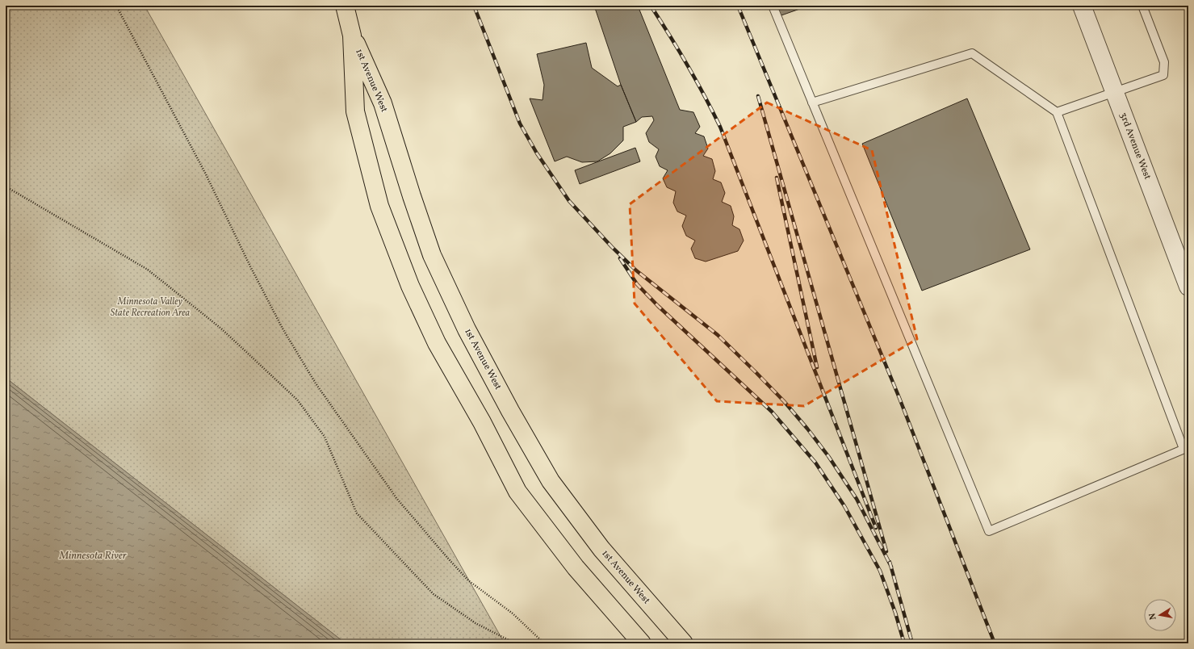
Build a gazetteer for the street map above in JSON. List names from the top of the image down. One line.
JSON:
{"streets":{"main road":["1st Avenue West"],"street":["3rd Avenue West"]},"water":["Minnesota River"],"parks":["Minnesota Valley State Recreation Area"],"north":"left"}
